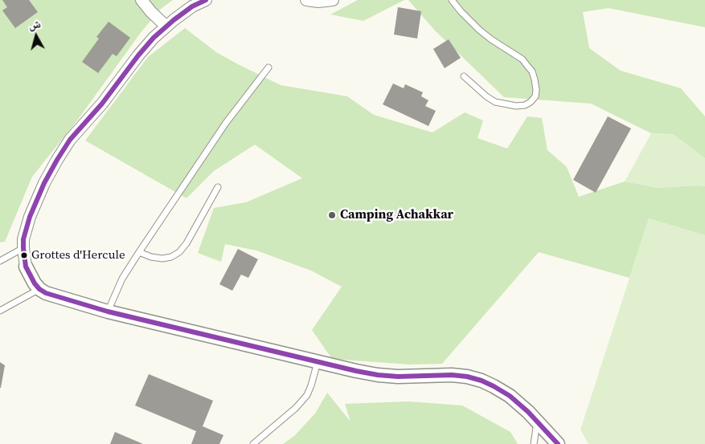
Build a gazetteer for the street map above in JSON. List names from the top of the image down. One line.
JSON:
{"places":["Camping Achakkar","Grottes d'Hercule"],"north":"top"}
